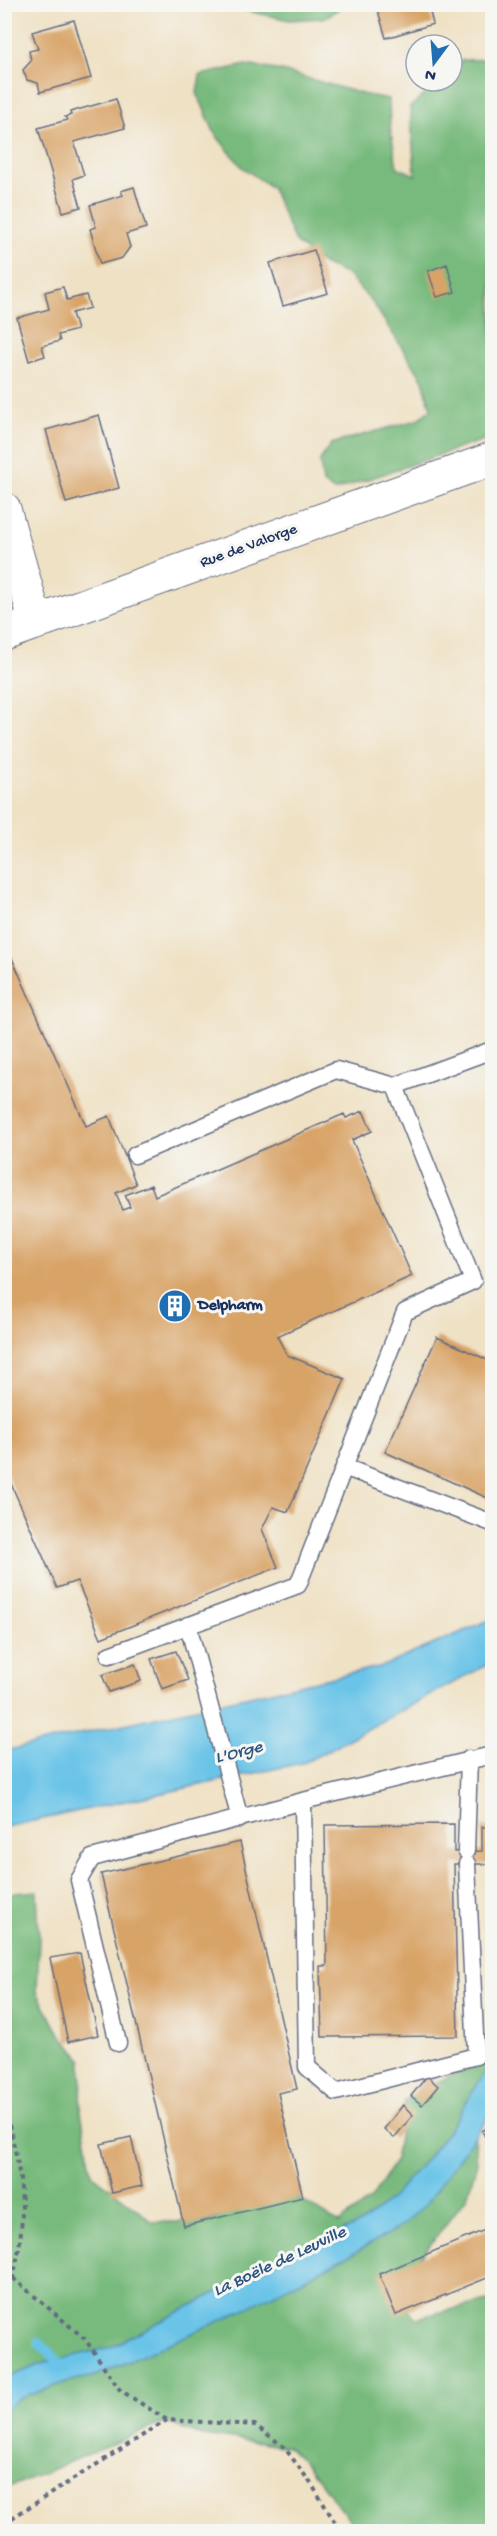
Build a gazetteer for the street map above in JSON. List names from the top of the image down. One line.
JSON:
{"streets":{"street":["Rue de Valorge"]},"water":["L'Orge","La Boële de Leuville"],"places":{"building":["Delpharm"]},"north":"bottom"}
